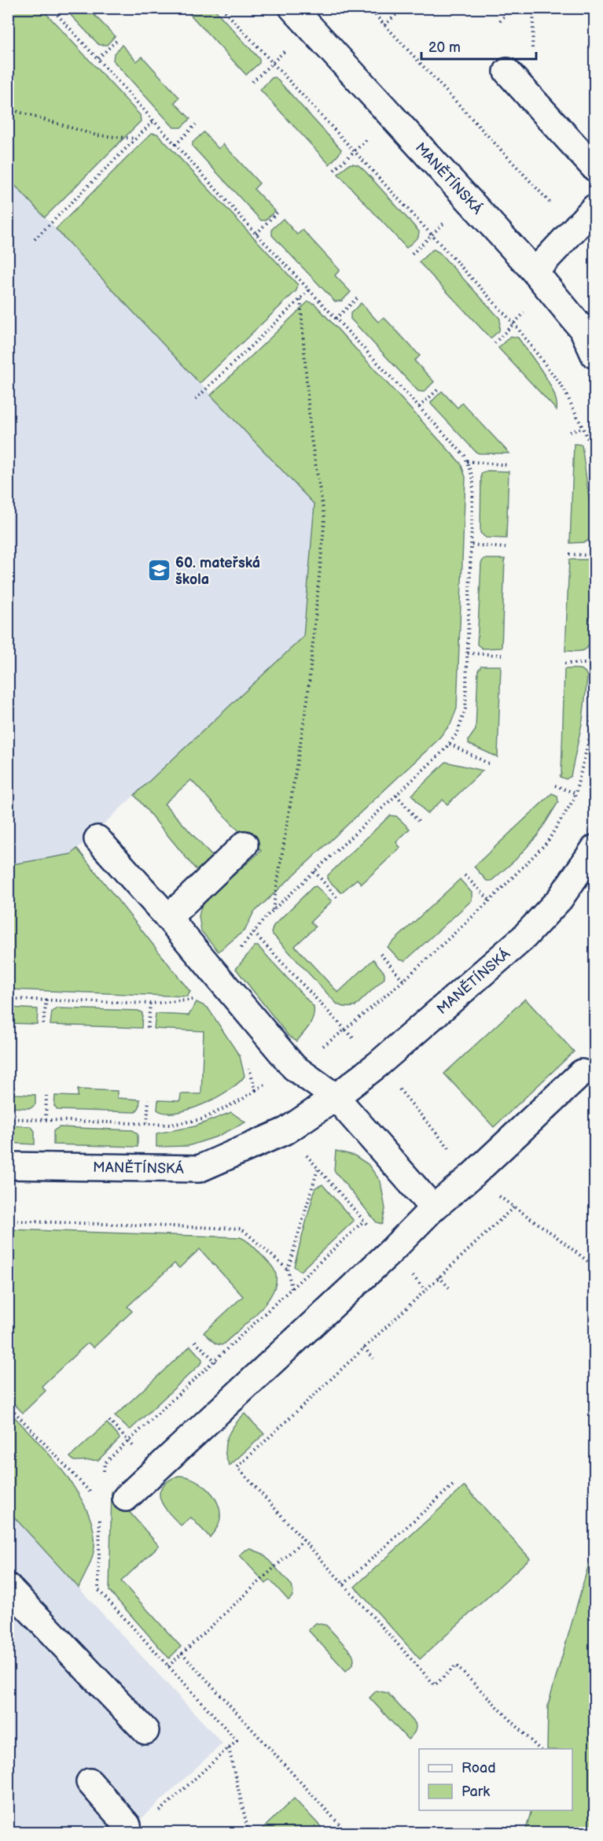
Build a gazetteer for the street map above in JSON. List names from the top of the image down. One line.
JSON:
{"streets":{"street":["MANĚTÍNSKÁ"]},"places":{"school or university":["60. mateřská škola"]},"legend":["Road","Park"],"scale_bar":"20 m"}
